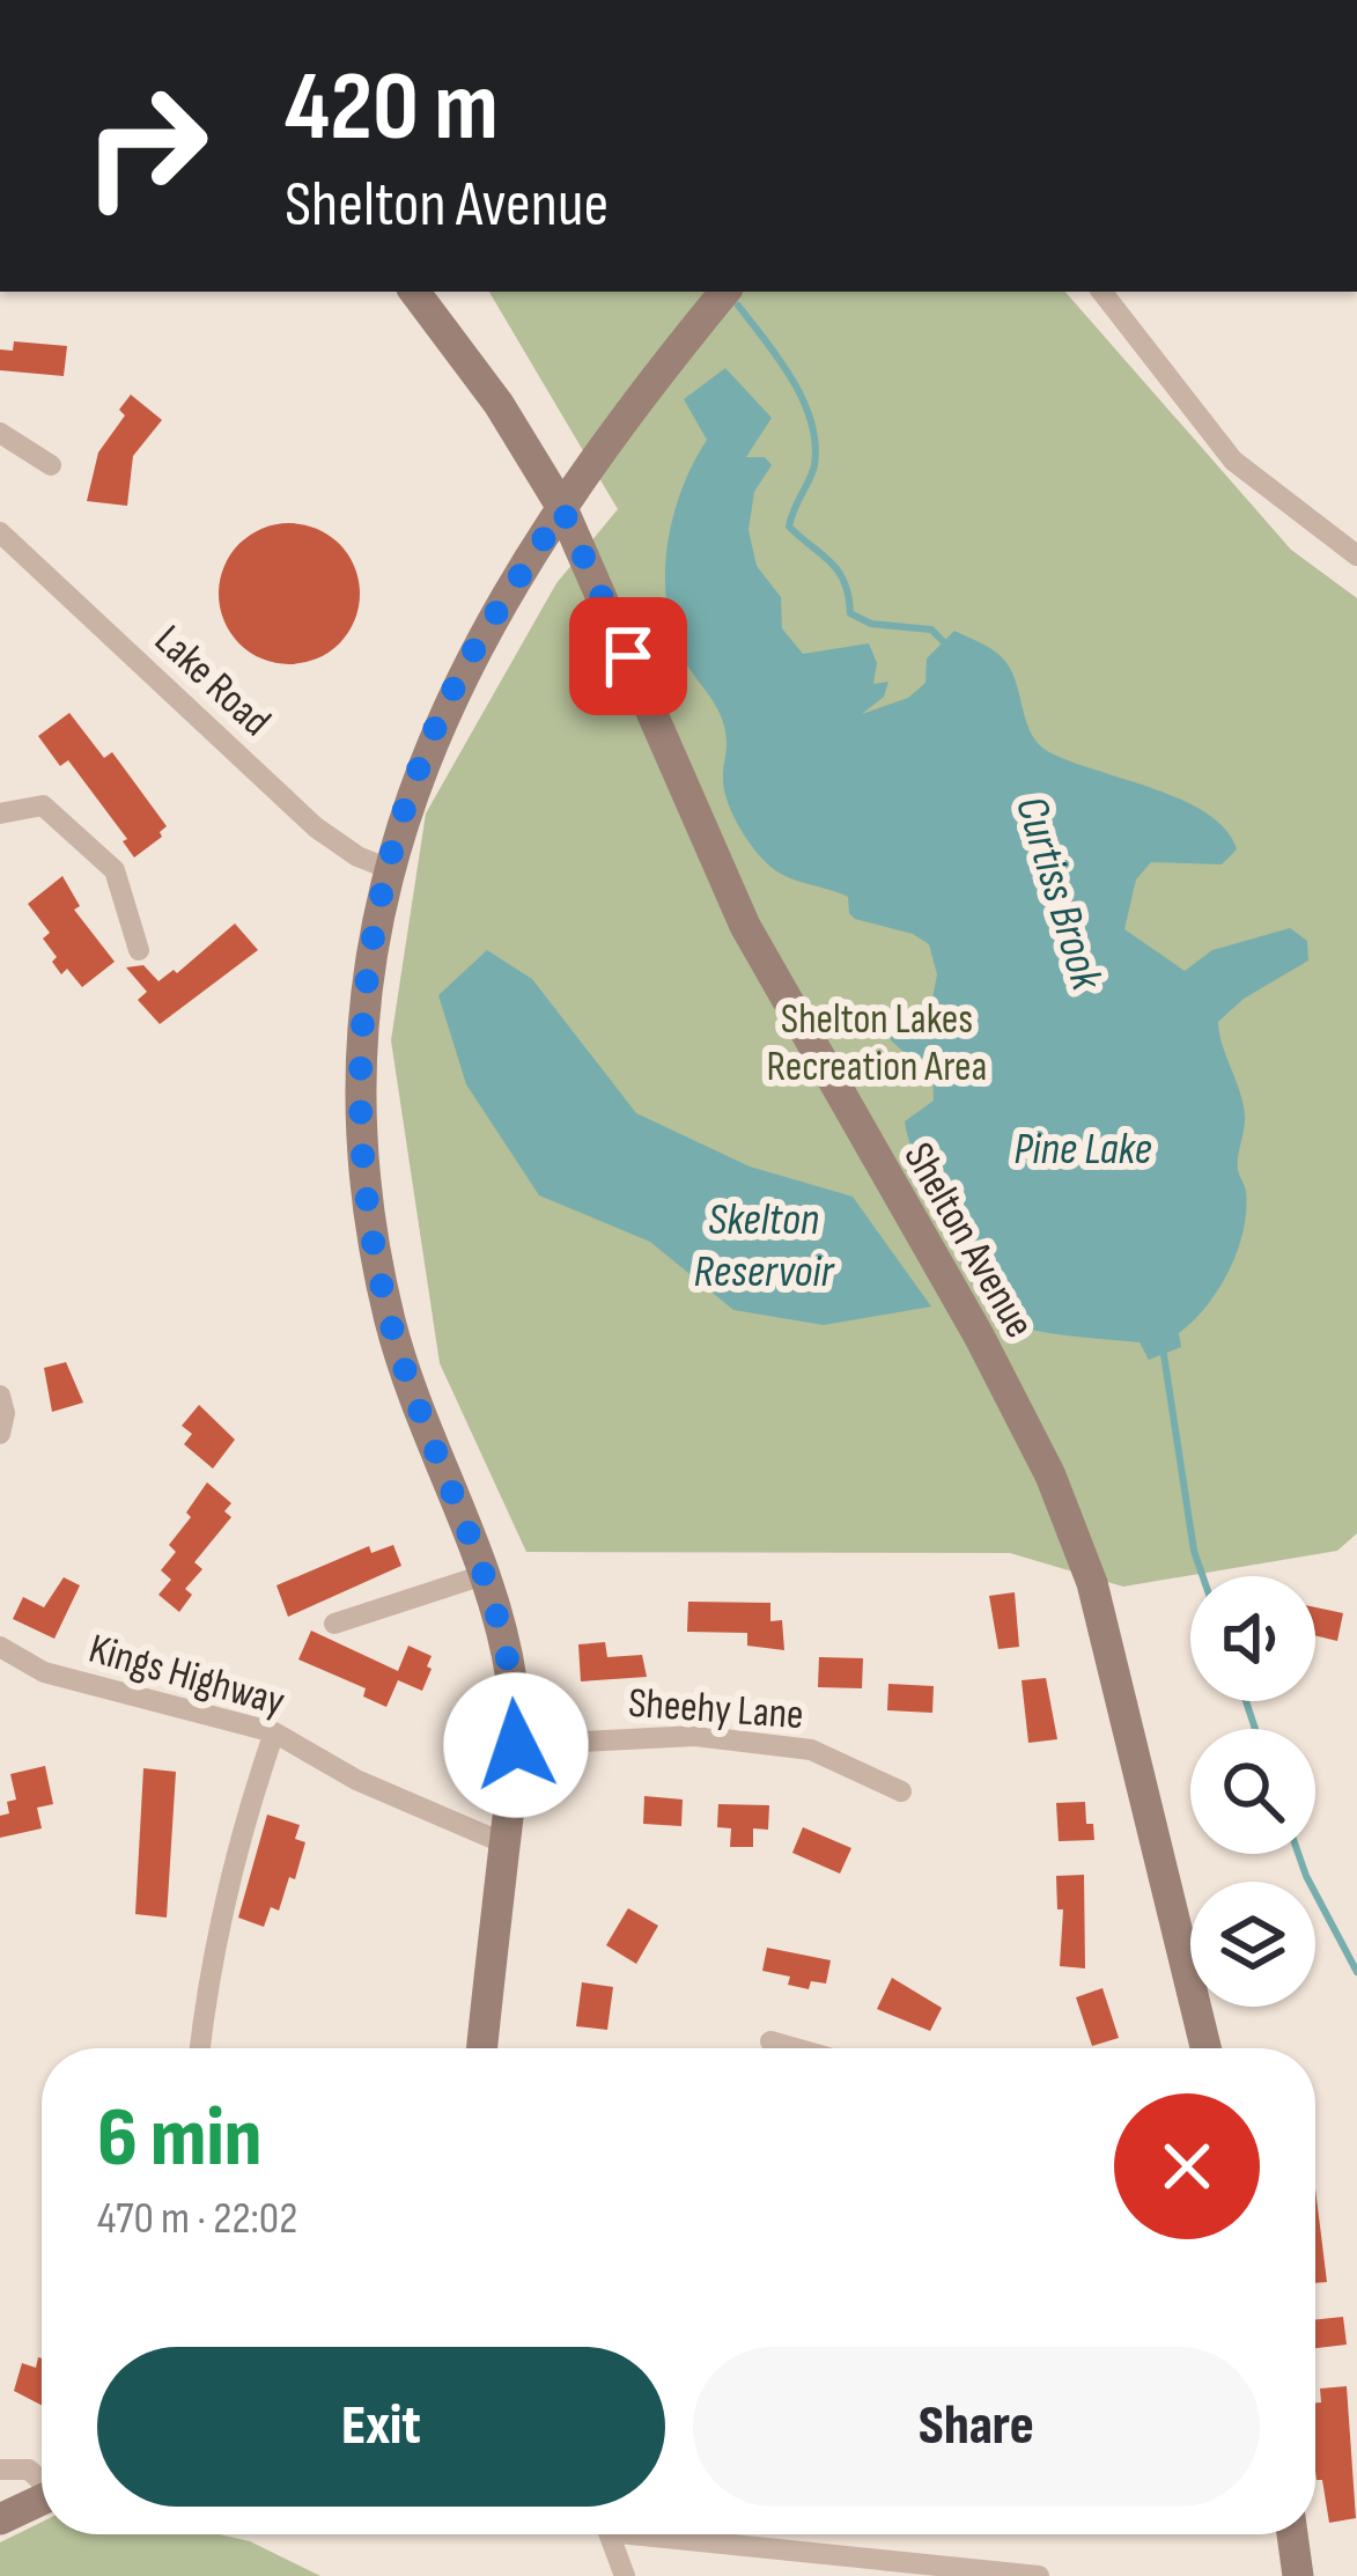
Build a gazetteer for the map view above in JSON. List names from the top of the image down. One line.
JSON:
{"streets":{"main road":["Shelton Avenue"],"street":["Lake Road","Kings Highway","Sheehy Lane"]},"water":["Curtiss Brook","Pine Lake","Skelton Reservoir"],"parks":["Shelton Lakes Recreation Area"],"page":{"turn":["420 m","Shelton Avenue"],"heading":["6 min","470 m · 22:02"],"buttons":["Exit","Share"]}}
